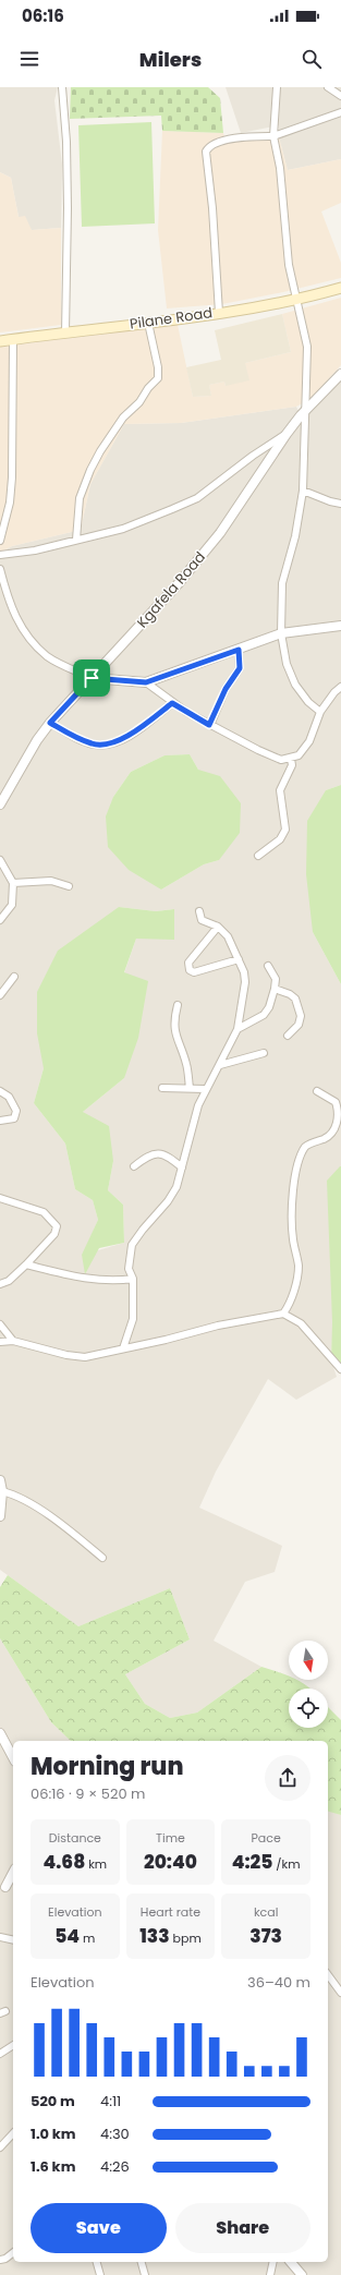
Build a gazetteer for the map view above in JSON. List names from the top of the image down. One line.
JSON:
{"streets":{"main road":["Pilane Road"],"street":["Kgafela Road"]},"north":"bottom","page":{"status":"06:16","header":"Milers","heading":["Morning run","06:16 · 9 × 520 m"],"stats":[["Distance","4.68 km"],["Time","20:40"],["Pace","4:25 /km"],["Elevation","54 m"],["Heart rate","133 bpm"],["kcal","373"]],"chart":["Elevation","36–40 m"],"list":[{"name":"520 m","note":"4:11"},{"name":"1.0 km","note":"4:30"},{"name":"1.6 km","note":"4:26"}],"buttons":["Save","Share"]}}
